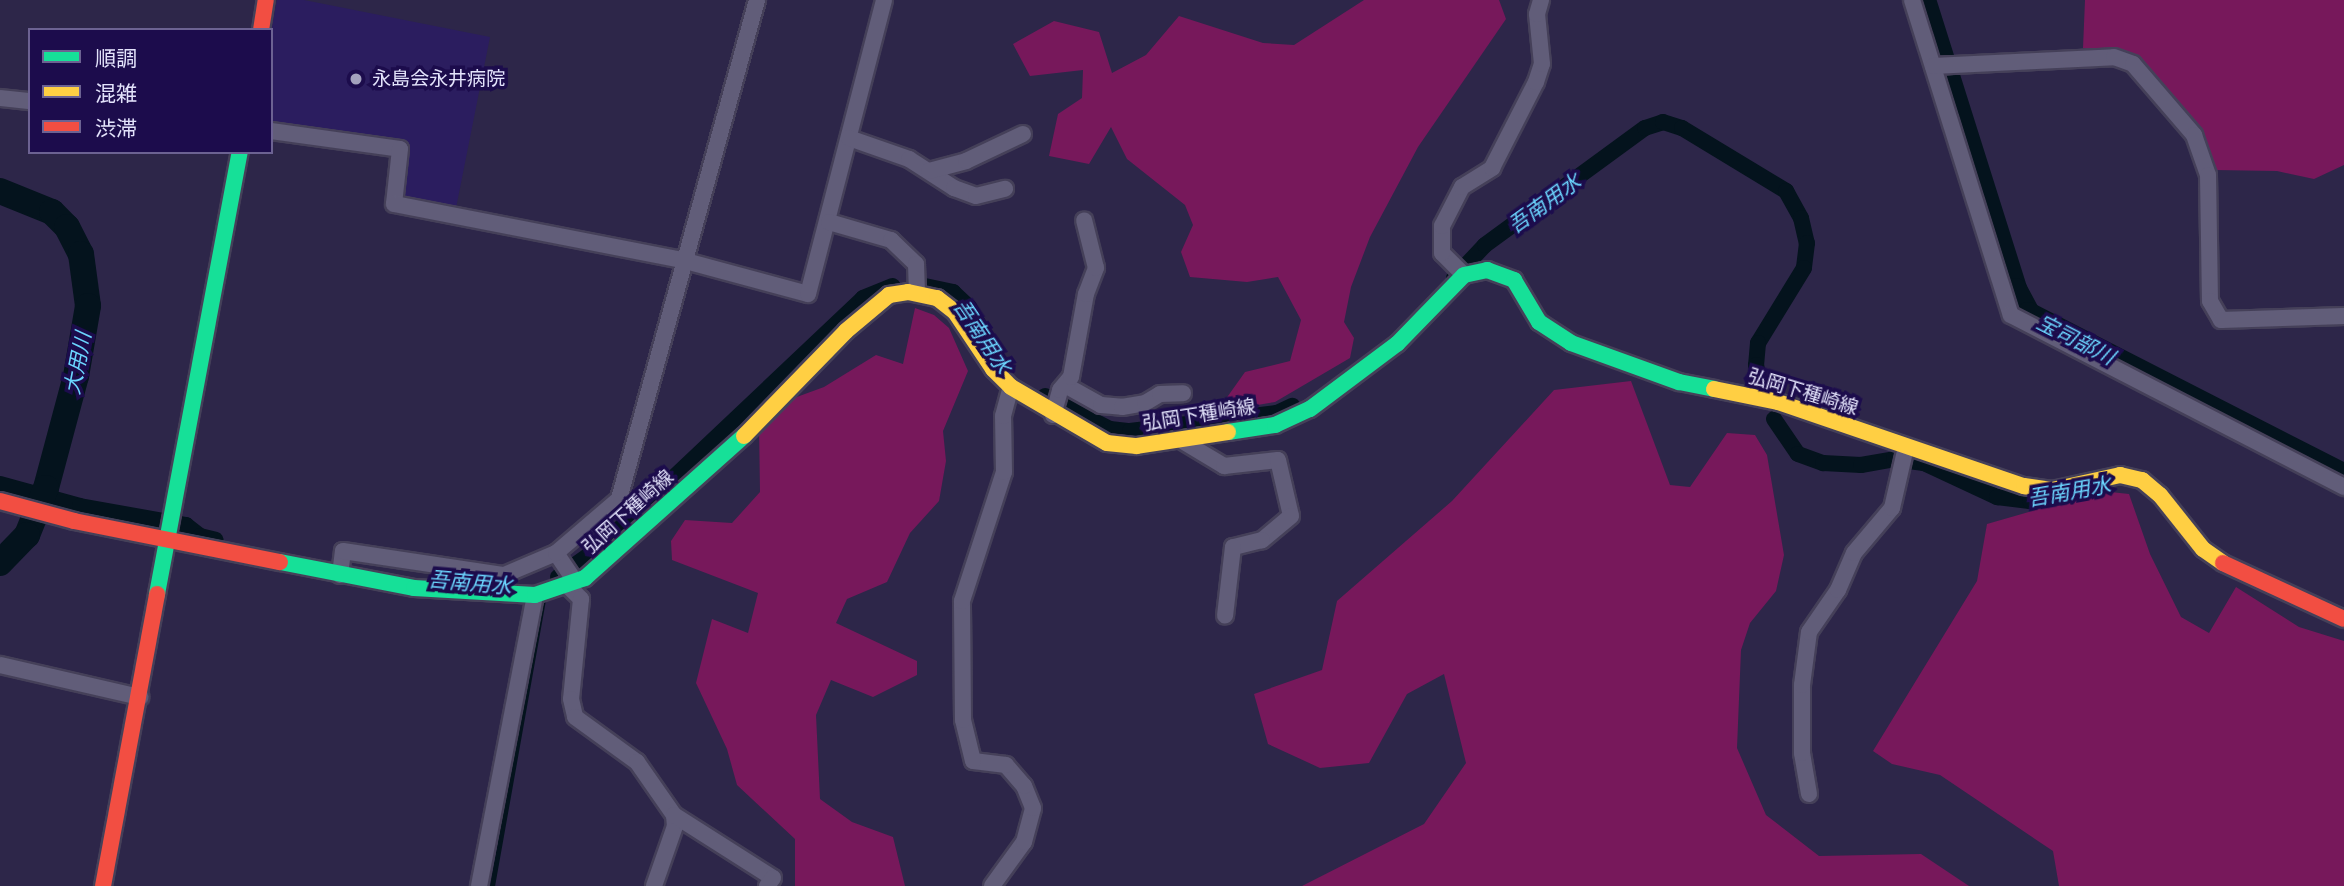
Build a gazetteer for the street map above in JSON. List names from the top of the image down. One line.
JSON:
{"streets":{"main road":["弘岡下種崎線"]},"water":["吾南用水","宝司部川","大用川"],"places":["永島会永井病院"],"legend":["順調","混雑","渋滞"]}
